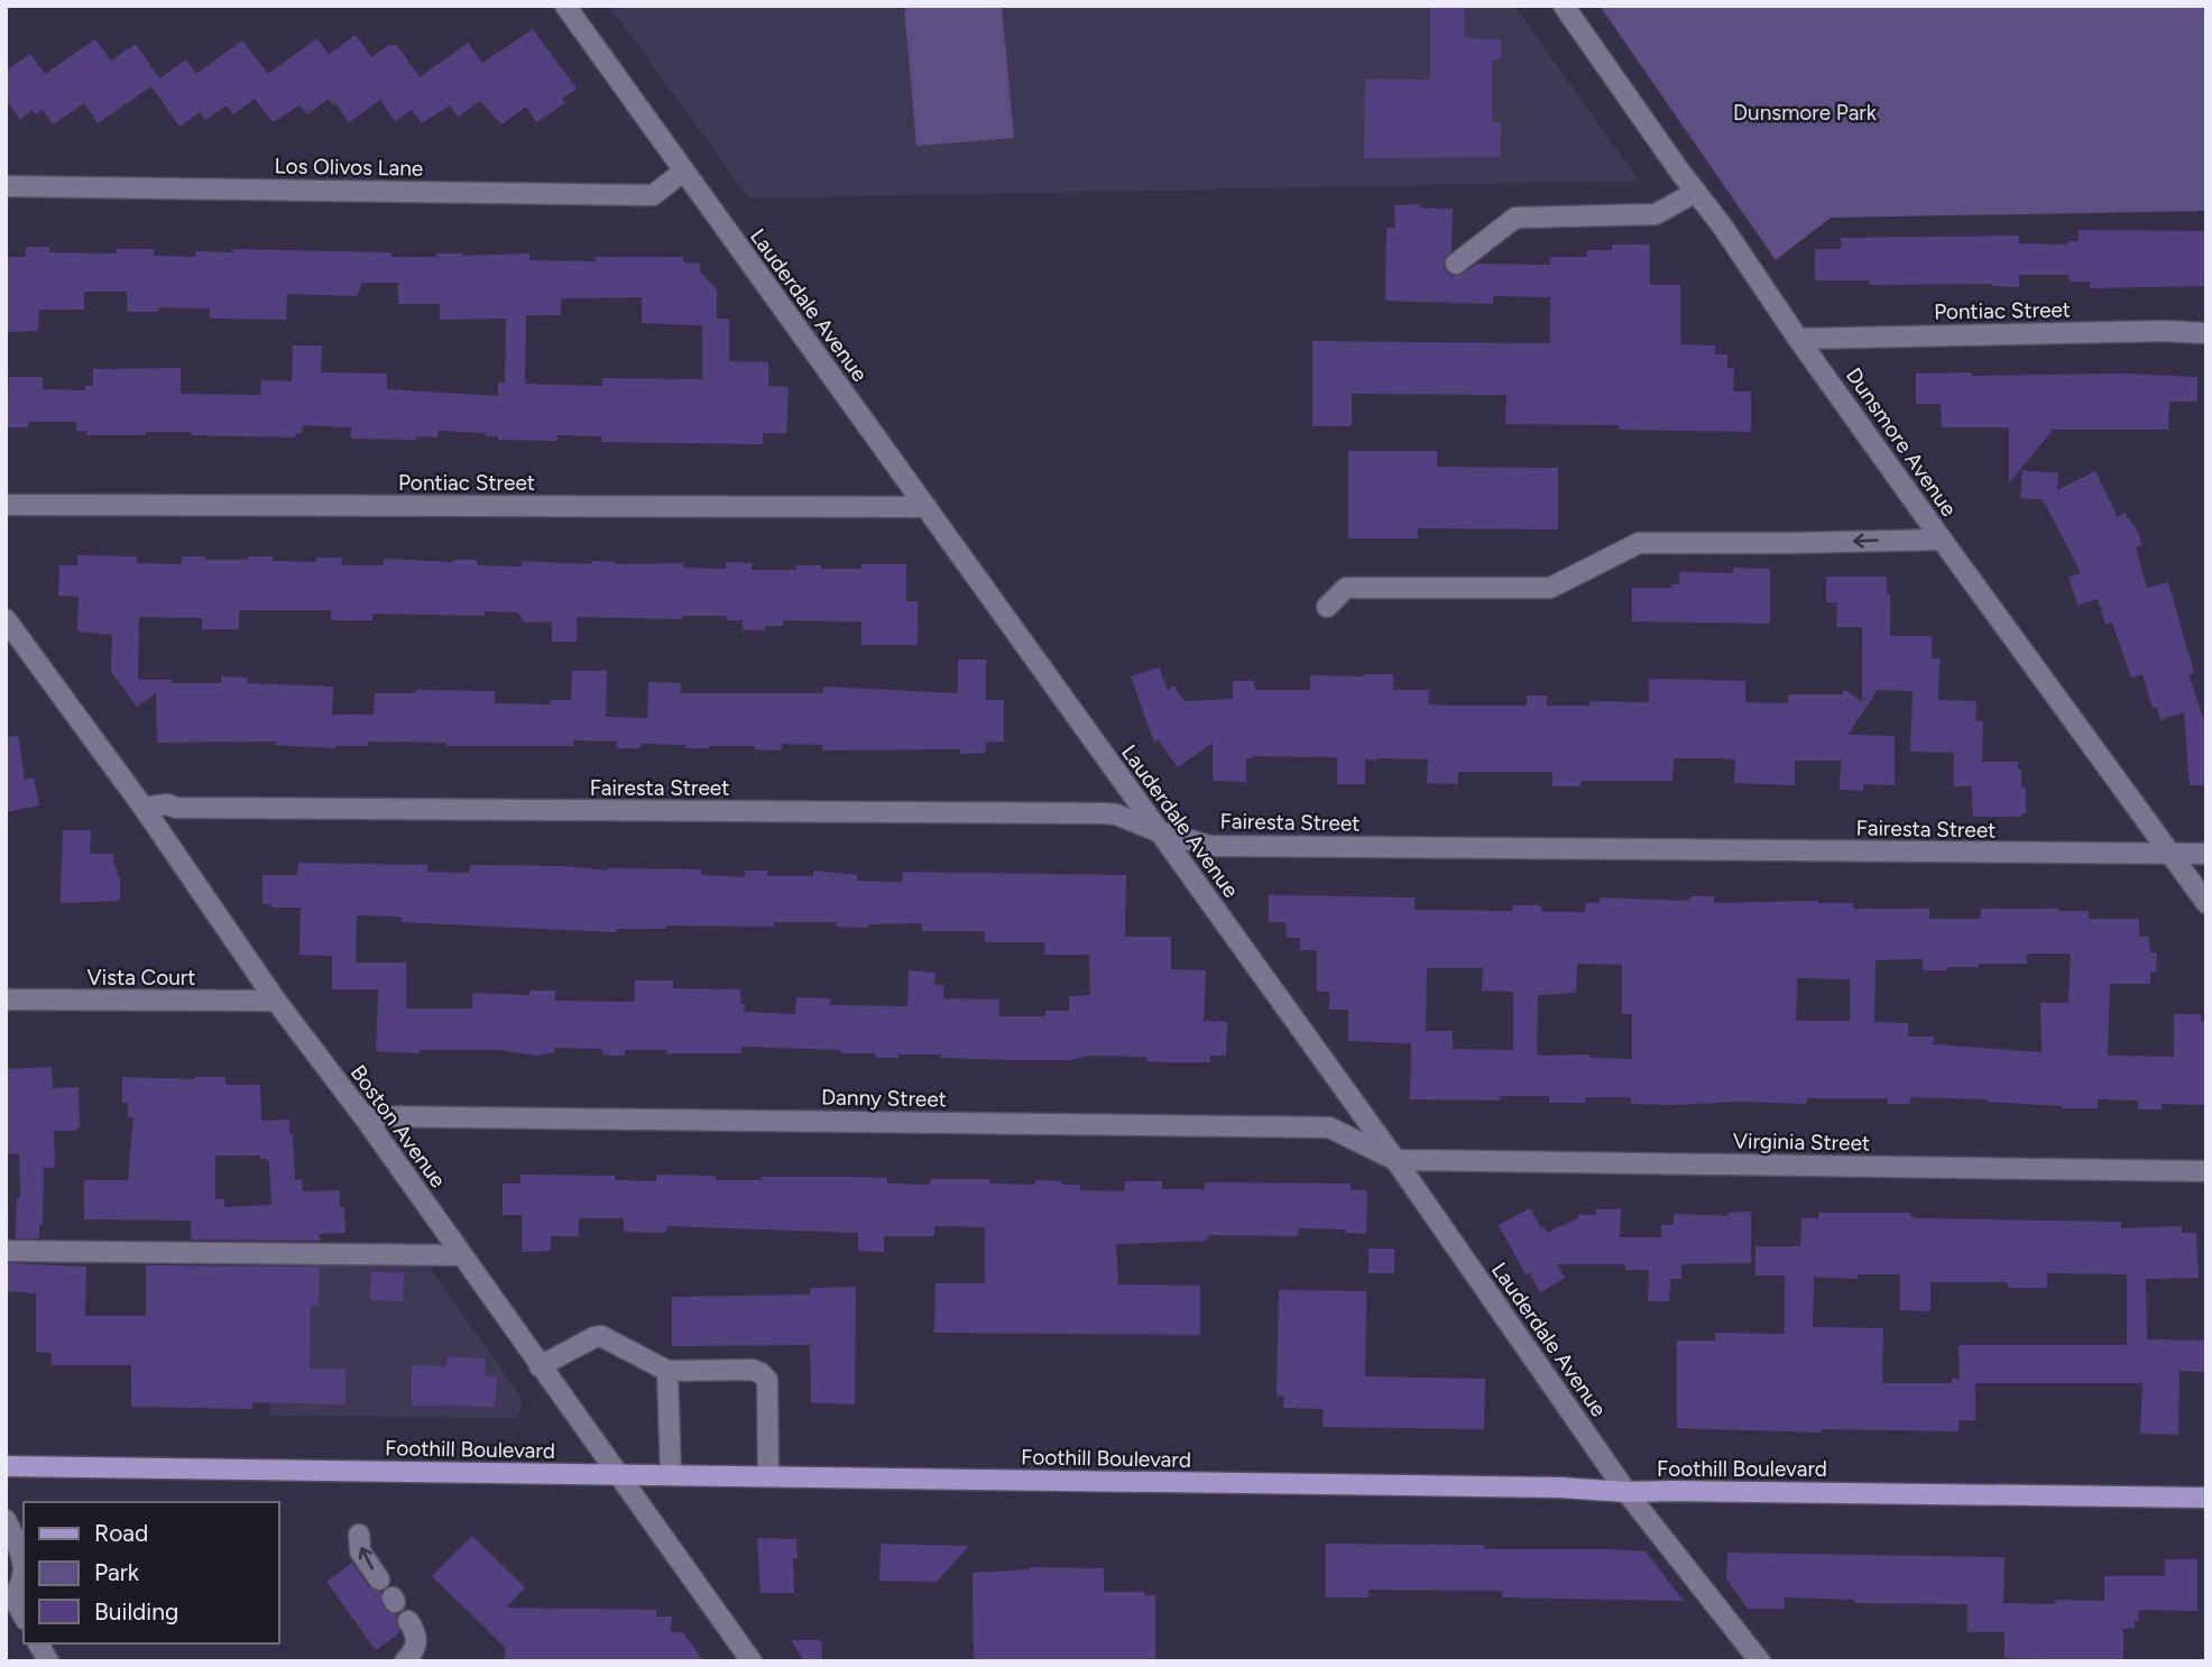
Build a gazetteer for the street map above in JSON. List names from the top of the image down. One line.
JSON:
{"streets":{"main road":["Foothill Boulevard"],"street":["Los Olivos Lane","Lauderdale Avenue","Pontiac Street","Dunsmore Avenue","Fairesta Street","Vista Court","Danny Street","Boston Avenue","Virginia Street"]},"crossings":[["Los Olivos Lane","Lauderdale Avenue"],["Lauderdale Avenue","Pontiac Street"],["Lauderdale Avenue","Fairesta Street"],["Lauderdale Avenue","Danny Street"],["Lauderdale Avenue","Virginia Street"],["Lauderdale Avenue","Foothill Boulevard"],["Pontiac Street","Dunsmore Avenue"],["Dunsmore Avenue","Fairesta Street"],["Fairesta Street","Boston Avenue"],["Vista Court","Boston Avenue"],["Danny Street","Boston Avenue"],["Danny Street","Virginia Street"],["Boston Avenue","Foothill Boulevard"]],"parks":["Dunsmore Park"],"legend":["Road","Park","Building"]}
